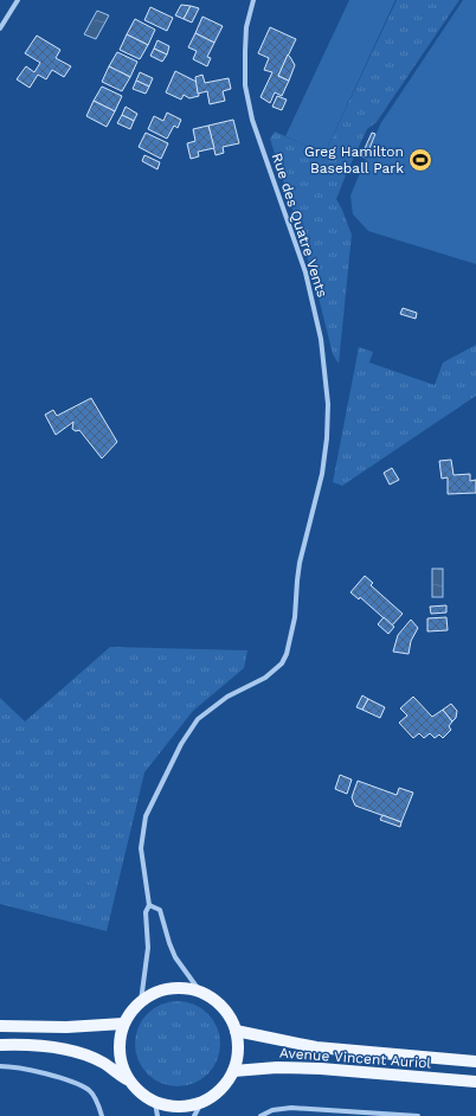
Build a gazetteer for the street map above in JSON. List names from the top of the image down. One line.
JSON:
{"streets":{"main road":["Avenue Vincent Auriol"],"street":["Rue des Quatre Vents"]},"crossings":[["Rue des Quatre Vents","Avenue Vincent Auriol"]],"places":{"sports":["Greg Hamilton Baseball Park"]}}
